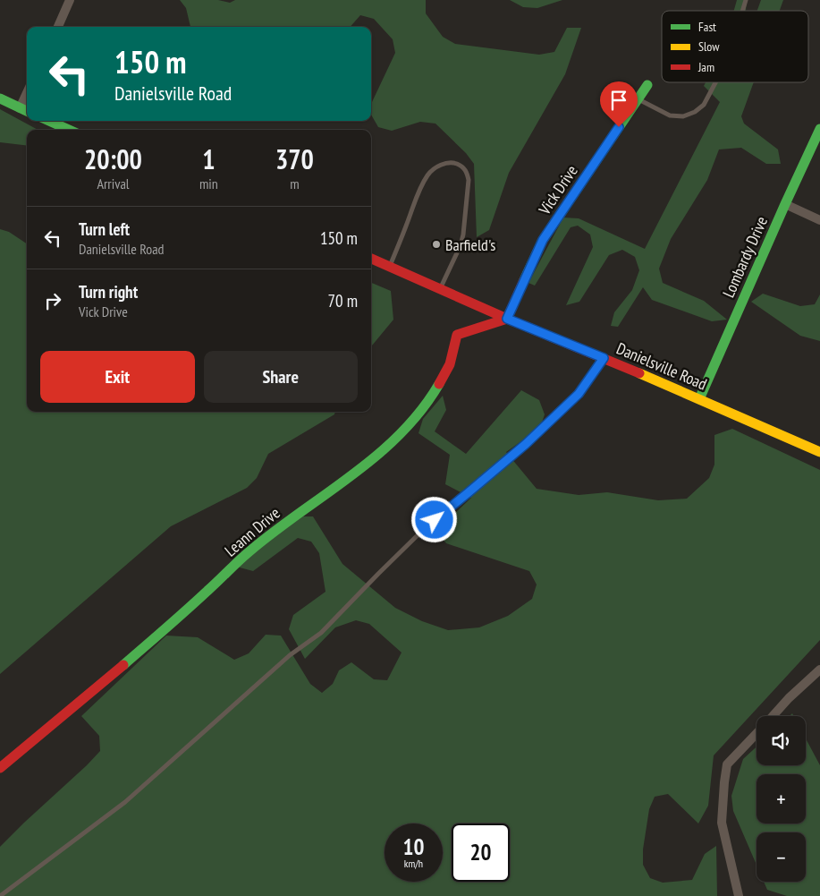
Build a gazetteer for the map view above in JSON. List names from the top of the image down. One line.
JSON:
{"streets":{"street":["Vick Drive","Lombardy Drive","Danielsville Road","Leann Drive"]},"crossings":[["Vick Drive","Danielsville Road"],["Vick Drive","Leann Drive"],["Lombardy Drive","Danielsville Road"],["Danielsville Road","Leann Drive"]],"places":["Barfield's"],"legend":["Fast","Slow","Jam"],"page":{"turn":["150 m","Danielsville Road"],"eta":["20:00","Arrival","1","min","370","m"],"list":[{"name":"Turn left","note":"Danielsville Road","value":"150 m"},{"name":"Turn right","note":"Vick Drive","value":"70 m"}],"buttons":["Exit","Share"],"map_buttons":["+","−"],"speed":"10 km/h","limit":"20"}}
